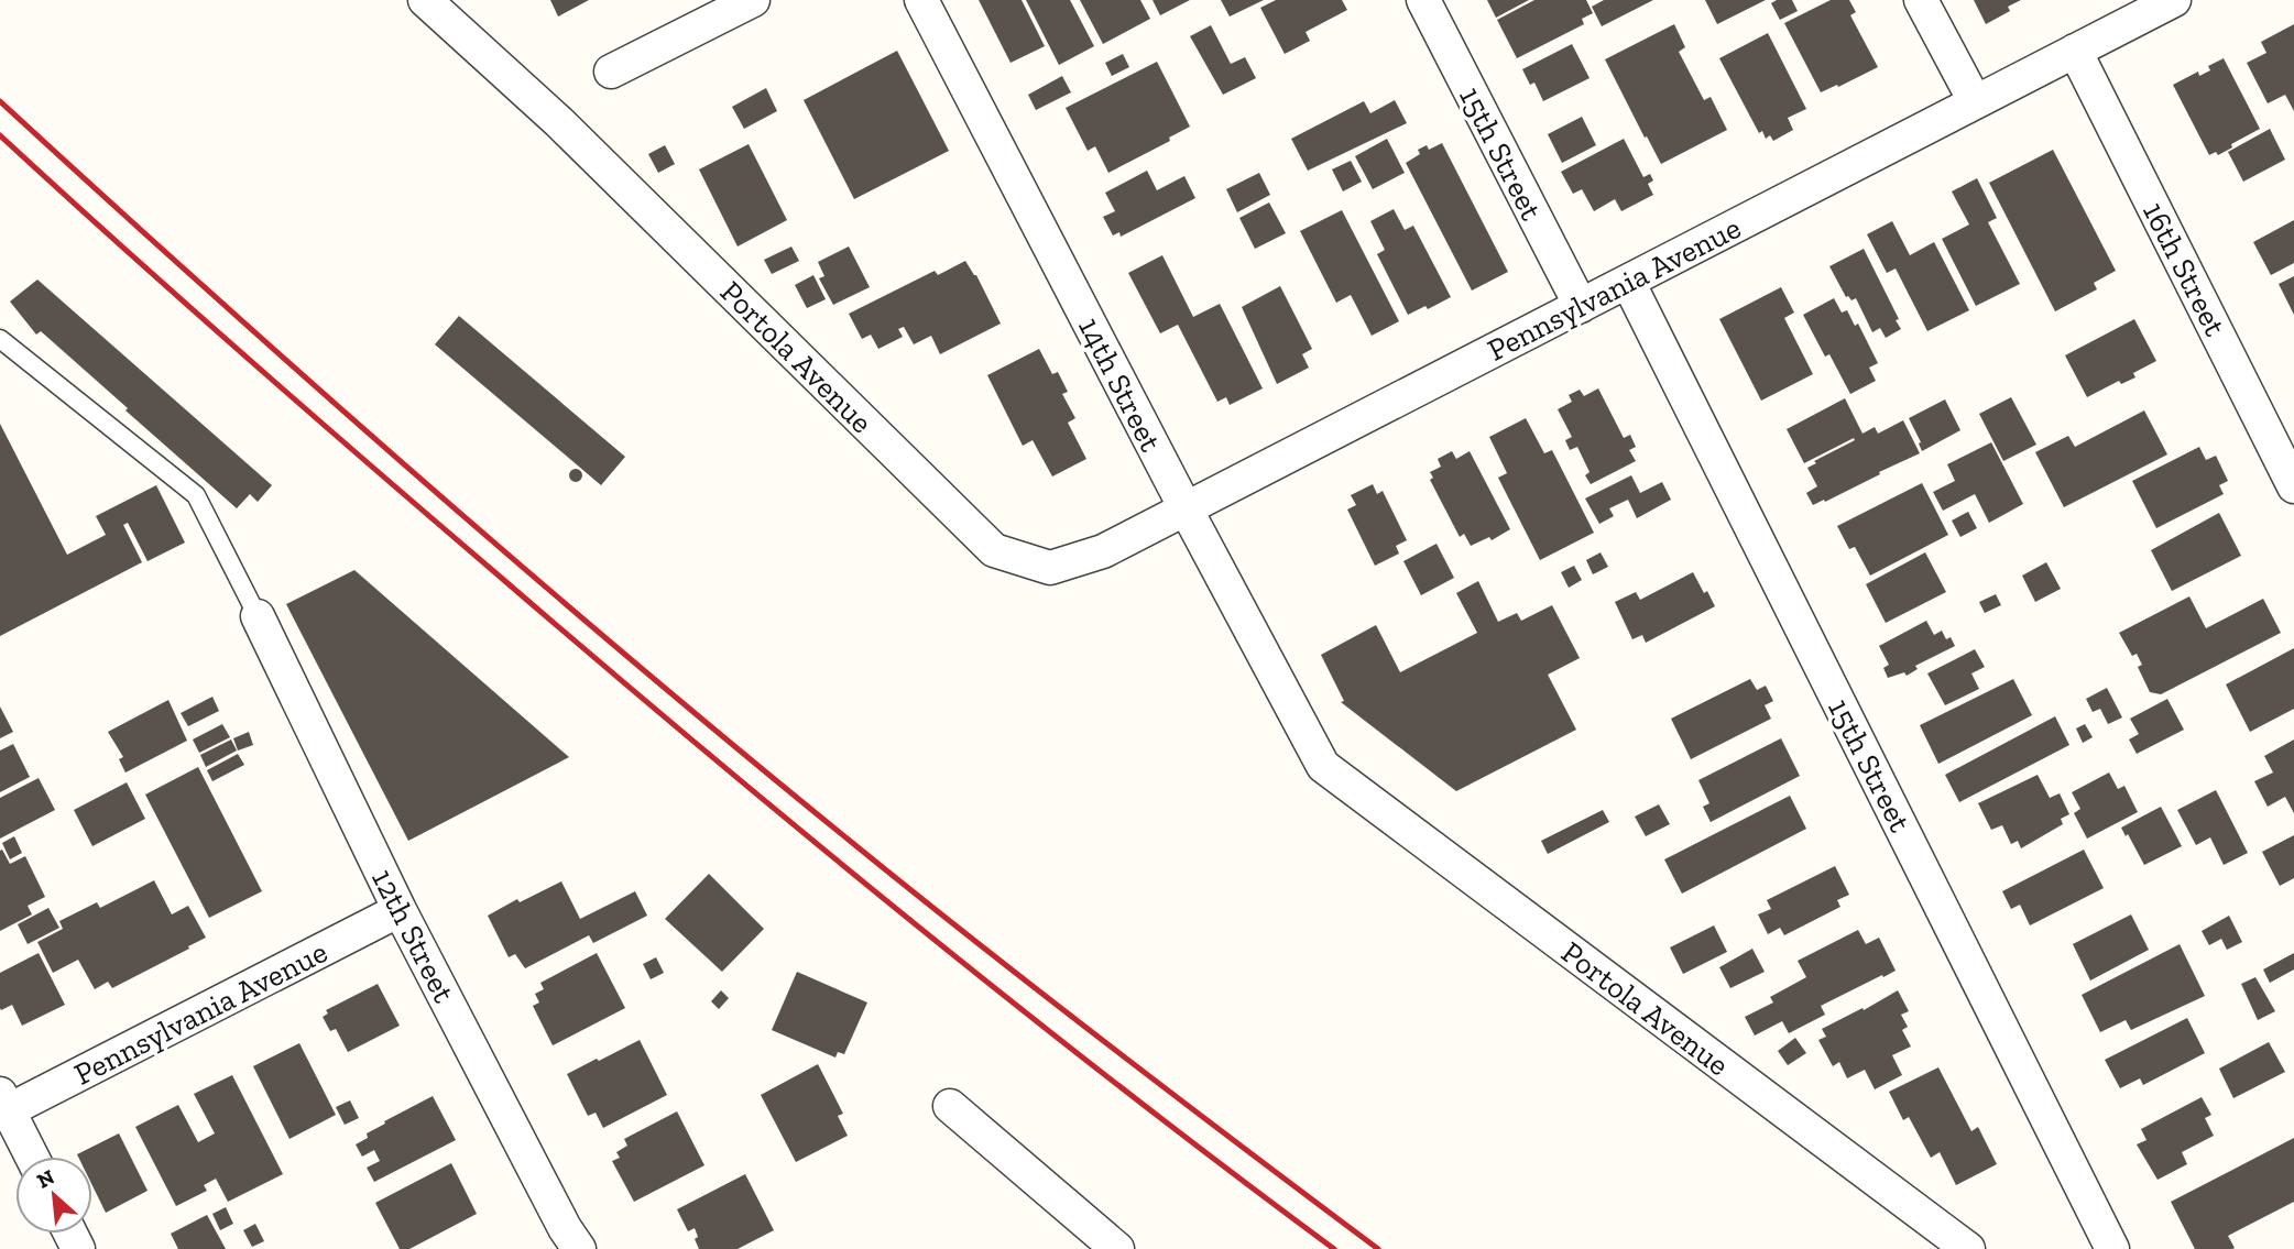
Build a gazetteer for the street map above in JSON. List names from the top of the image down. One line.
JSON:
{"streets":{"street":["15th Street","16th Street","Pennsylvania Avenue","Portola Avenue","14th Street","12th Street"]},"crossings":[["15th Street","Pennsylvania Avenue"],["16th Street","Pennsylvania Avenue"],["Pennsylvania Avenue","Portola Avenue"],["Pennsylvania Avenue","14th Street"],["Pennsylvania Avenue","12th Street"],["Portola Avenue","14th Street"]],"north":"top left"}
